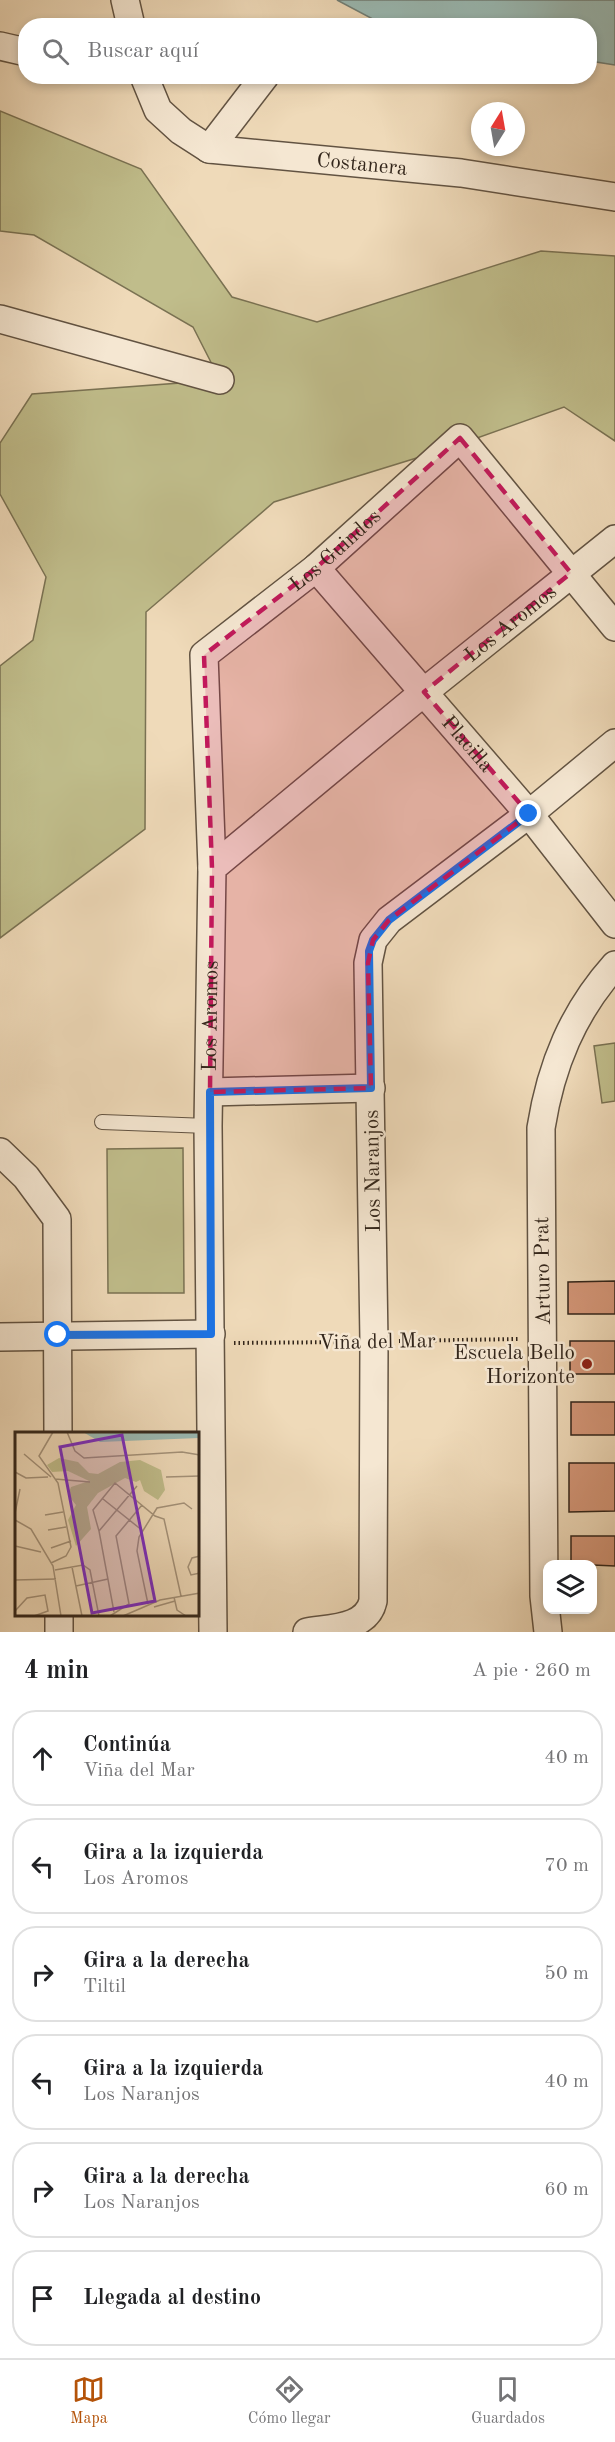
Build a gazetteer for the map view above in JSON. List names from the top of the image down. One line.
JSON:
{"streets":{"street":["Costanera","Los Guindos","Los Aromos","Placilla","Los Naranjos","Arturo Prat"],"path":["Viña del Mar"]},"crossings":[["Los Guindos","Los Aromos"],["Los Guindos","Placilla"],["Los Aromos","Placilla"],["Los Aromos","Viña del Mar"],["Placilla","Los Naranjos"],["Los Naranjos","Viña del Mar"],["Arturo Prat","Viña del Mar"]],"places":["Escuela Bello Horizonte"],"north":"top","page":{"search":"Buscar aquí","heading":["4 min","A pie · 260 m"],"list":[["Continúa","Viña del Mar","40 m"],["Gira a la izquierda","Los Aromos","70 m"],["Gira a la derecha","Tiltil","50 m"],["Gira a la izquierda","Los Naranjos","40 m"],["Gira a la derecha","Los Naranjos","60 m"],"Llegada al destino"],"nav":["Mapa","Cómo llegar","Guardados"]}}
